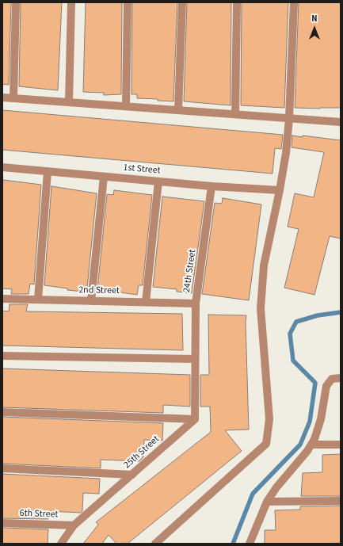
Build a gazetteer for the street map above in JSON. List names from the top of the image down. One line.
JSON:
{"streets":{"street":["1st Street","24th Street","2nd Street","25th Street","6th Street"]},"crossings":[["1st Street","24th Street"],["24th Street","2nd Street"],["25th Street","6th Street"]],"north":"top"}
